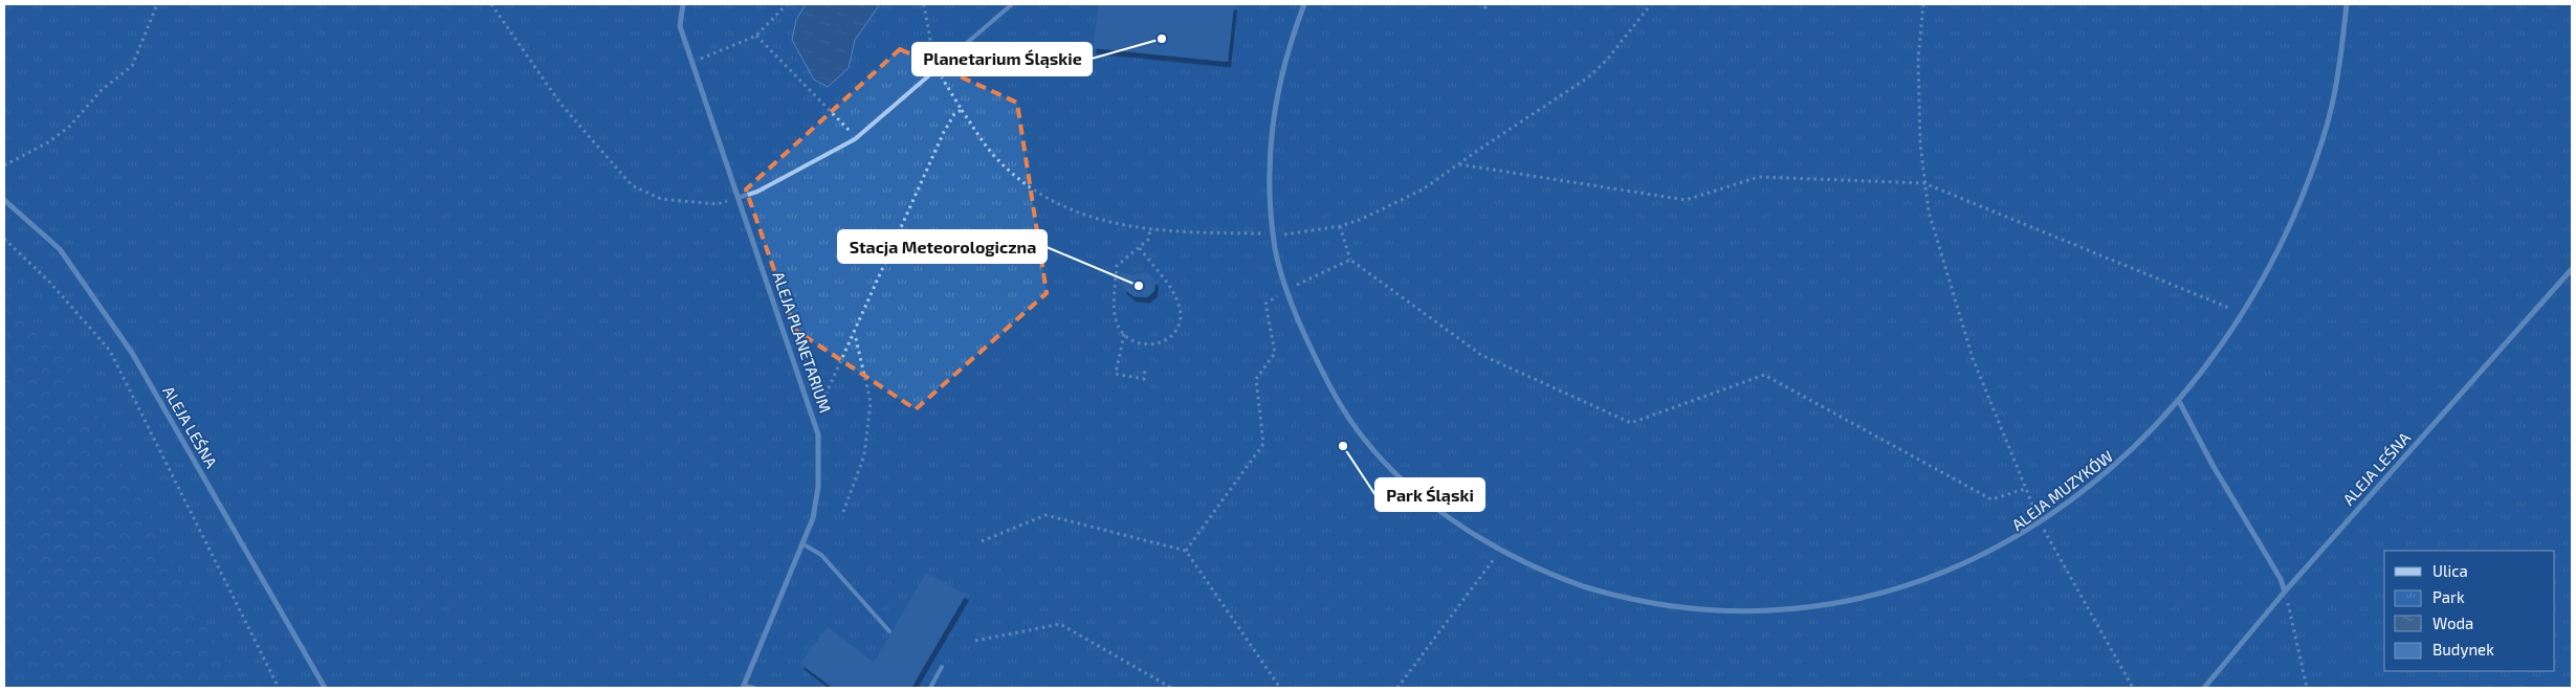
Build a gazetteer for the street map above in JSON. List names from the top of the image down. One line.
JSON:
{"streets":{"street":["ALEJA PLANETARIUM","ALEJA LEŚNA","ALEJA MUZYKÓW"]},"places":["Planetarium Śląskie","Stacja Meteorologiczna","Park Śląski"],"legend":["Ulica","Park","Woda","Budynek"]}
